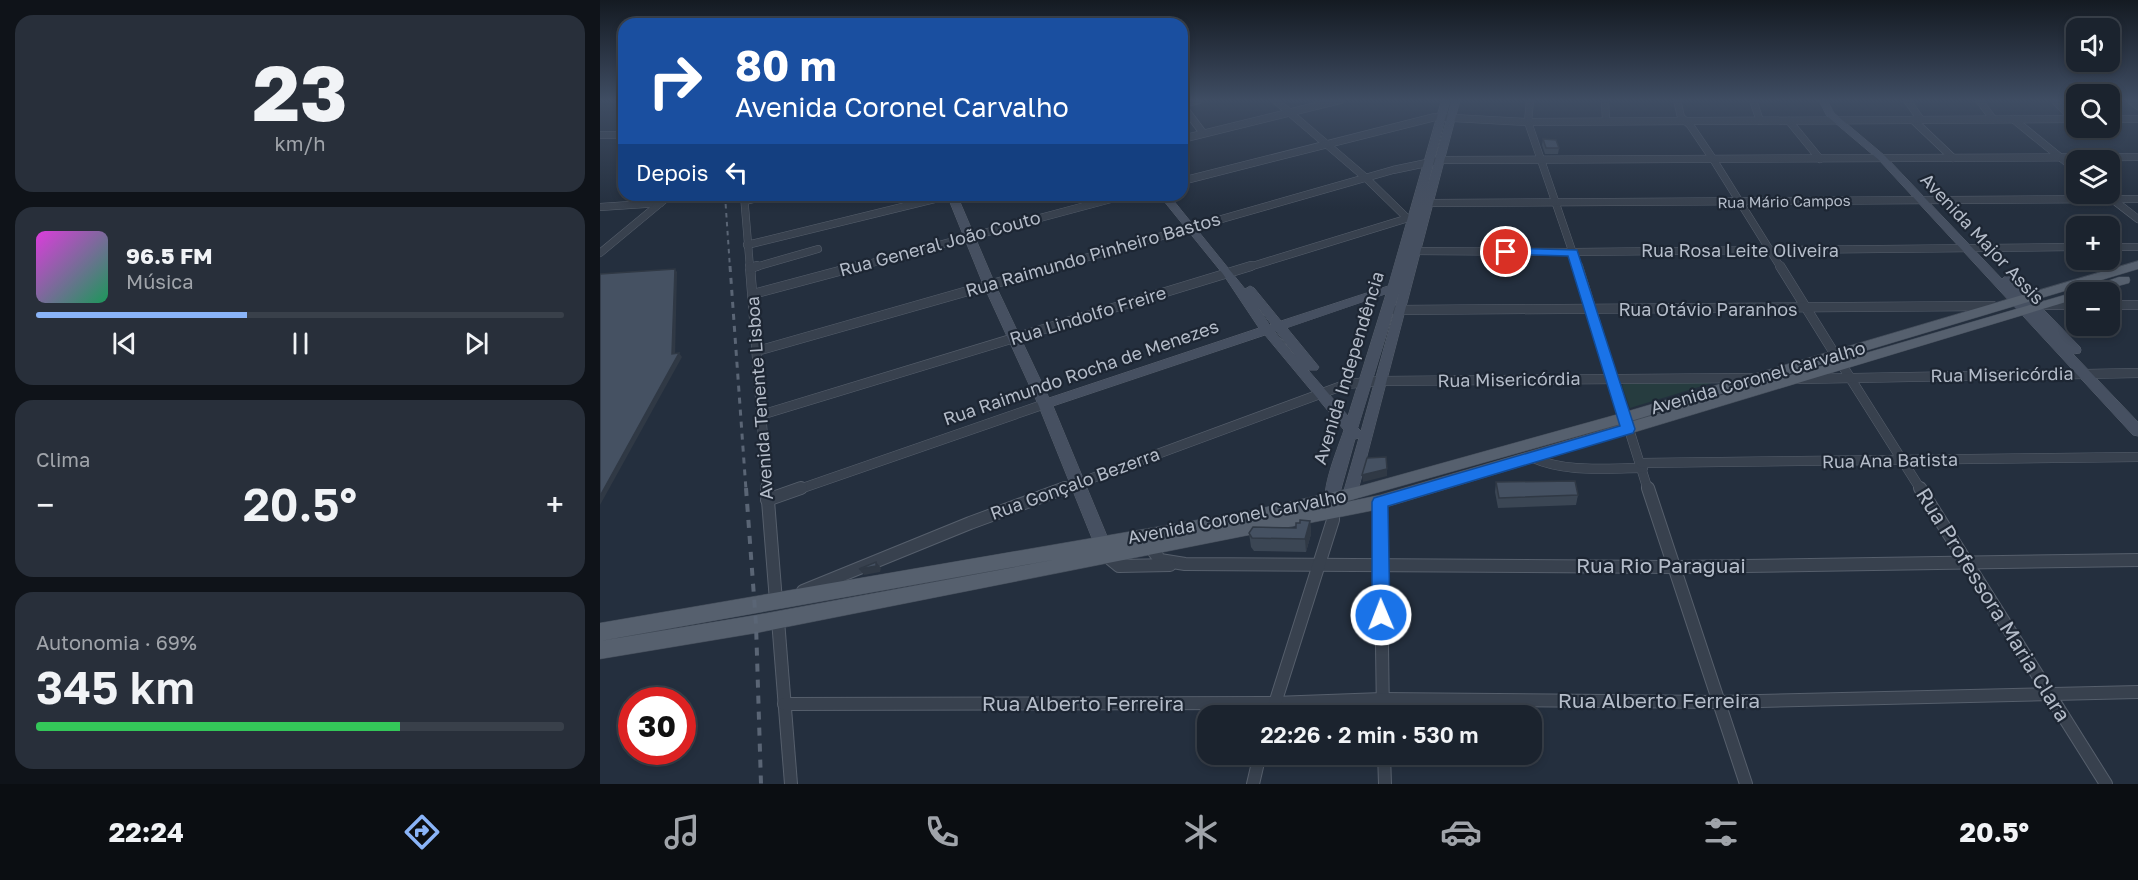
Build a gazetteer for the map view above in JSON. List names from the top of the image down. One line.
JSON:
{"streets":{"main road":["Avenida Coronel Carvalho"],"street":["Rua Mário Campos","Avenida Major Assis","Rua General João Couto","Rua Rosa Leite Oliveira","Rua Raimundo Pinheiro Bastos","Rua Otávio Paranhos","Rua Lindolfo Freire","Avenida Independência","Rua Raimundo Rocha de Menezes","Rua Misericórdia","Avenida Tenente Lisboa","Rua Ana Batista","Rua Gonçalo Bezerra","Rua Rio Paraguai","Rua Professora Maria Clara","Rua Alberto Ferreira"]},"crossings":[["Rua Mário Campos","Avenida Major Assis"],["Rua Mário Campos","Avenida Independência"],["Rua Mário Campos","Rua Professora Maria Clara"],["Avenida Major Assis","Rua Rosa Leite Oliveira"],["Avenida Major Assis","Rua Raimundo Pinheiro Bastos"],["Avenida Major Assis","Rua Misericórdia"],["Avenida Major Assis","Avenida Coronel Carvalho"],["Rua General João Couto","Avenida Tenente Lisboa"],["Rua Rosa Leite Oliveira","Avenida Independência"],["Rua Rosa Leite Oliveira","Rua Professora Maria Clara"],["Rua Raimundo Pinheiro Bastos","Avenida Independência"],["Rua Raimundo Pinheiro Bastos","Avenida Tenente Lisboa"],["Rua Raimundo Pinheiro Bastos","Rua Professora Maria Clara"],["Rua Otávio Paranhos","Avenida Independência"],["Rua Otávio Paranhos","Avenida Coronel Carvalho"],["Rua Otávio Paranhos","Rua Professora Maria Clara"],["Rua Lindolfo Freire","Avenida Independência"],["Rua Lindolfo Freire","Avenida Tenente Lisboa"],["Avenida Independência","Rua Raimundo Rocha de Menezes"],["Avenida Independência","Rua Misericórdia"],["Avenida Independência","Avenida Coronel Carvalho"],["Avenida Independência","Rua Gonçalo Bezerra"],["Avenida Independência","Rua Rio Paraguai"],["Rua Raimundo Rocha de Menezes","Avenida Tenente Lisboa"],["Rua Misericórdia","Avenida Coronel Carvalho"],["Rua Misericórdia","Rua Gonçalo Bezerra"],["Rua Misericórdia","Rua Professora Maria Clara"],["Avenida Coronel Carvalho","Avenida Tenente Lisboa"],["Avenida Coronel Carvalho","Rua Ana Batista"],["Avenida Coronel Carvalho","Rua Gonçalo Bezerra"],["Avenida Coronel Carvalho","Rua Rio Paraguai"],["Avenida Coronel Carvalho","Rua Professora Maria Clara"],["Avenida Tenente Lisboa","Rua Gonçalo Bezerra"],["Avenida Tenente Lisboa","Rua Alberto Ferreira"],["Rua Ana Batista","Rua Professora Maria Clara"],["Rua Rio Paraguai","Rua Professora Maria Clara"],["Rua Professora Maria Clara","Rua Alberto Ferreira"]],"page":{"tile":[["23","km/h"],"Clima",["Autonomia · 69%","345 km"]],"map_buttons":["+","−"],"turn":["80 m","Avenida Coronel Carvalho"],"then":"Depois","song":["96.5 FM","Música"],"heat":["−","20.5°","+"],"limit":"30","trip":"22:26 · 2 min · 530 m","tabs":["22:24","20.5°"]}}
